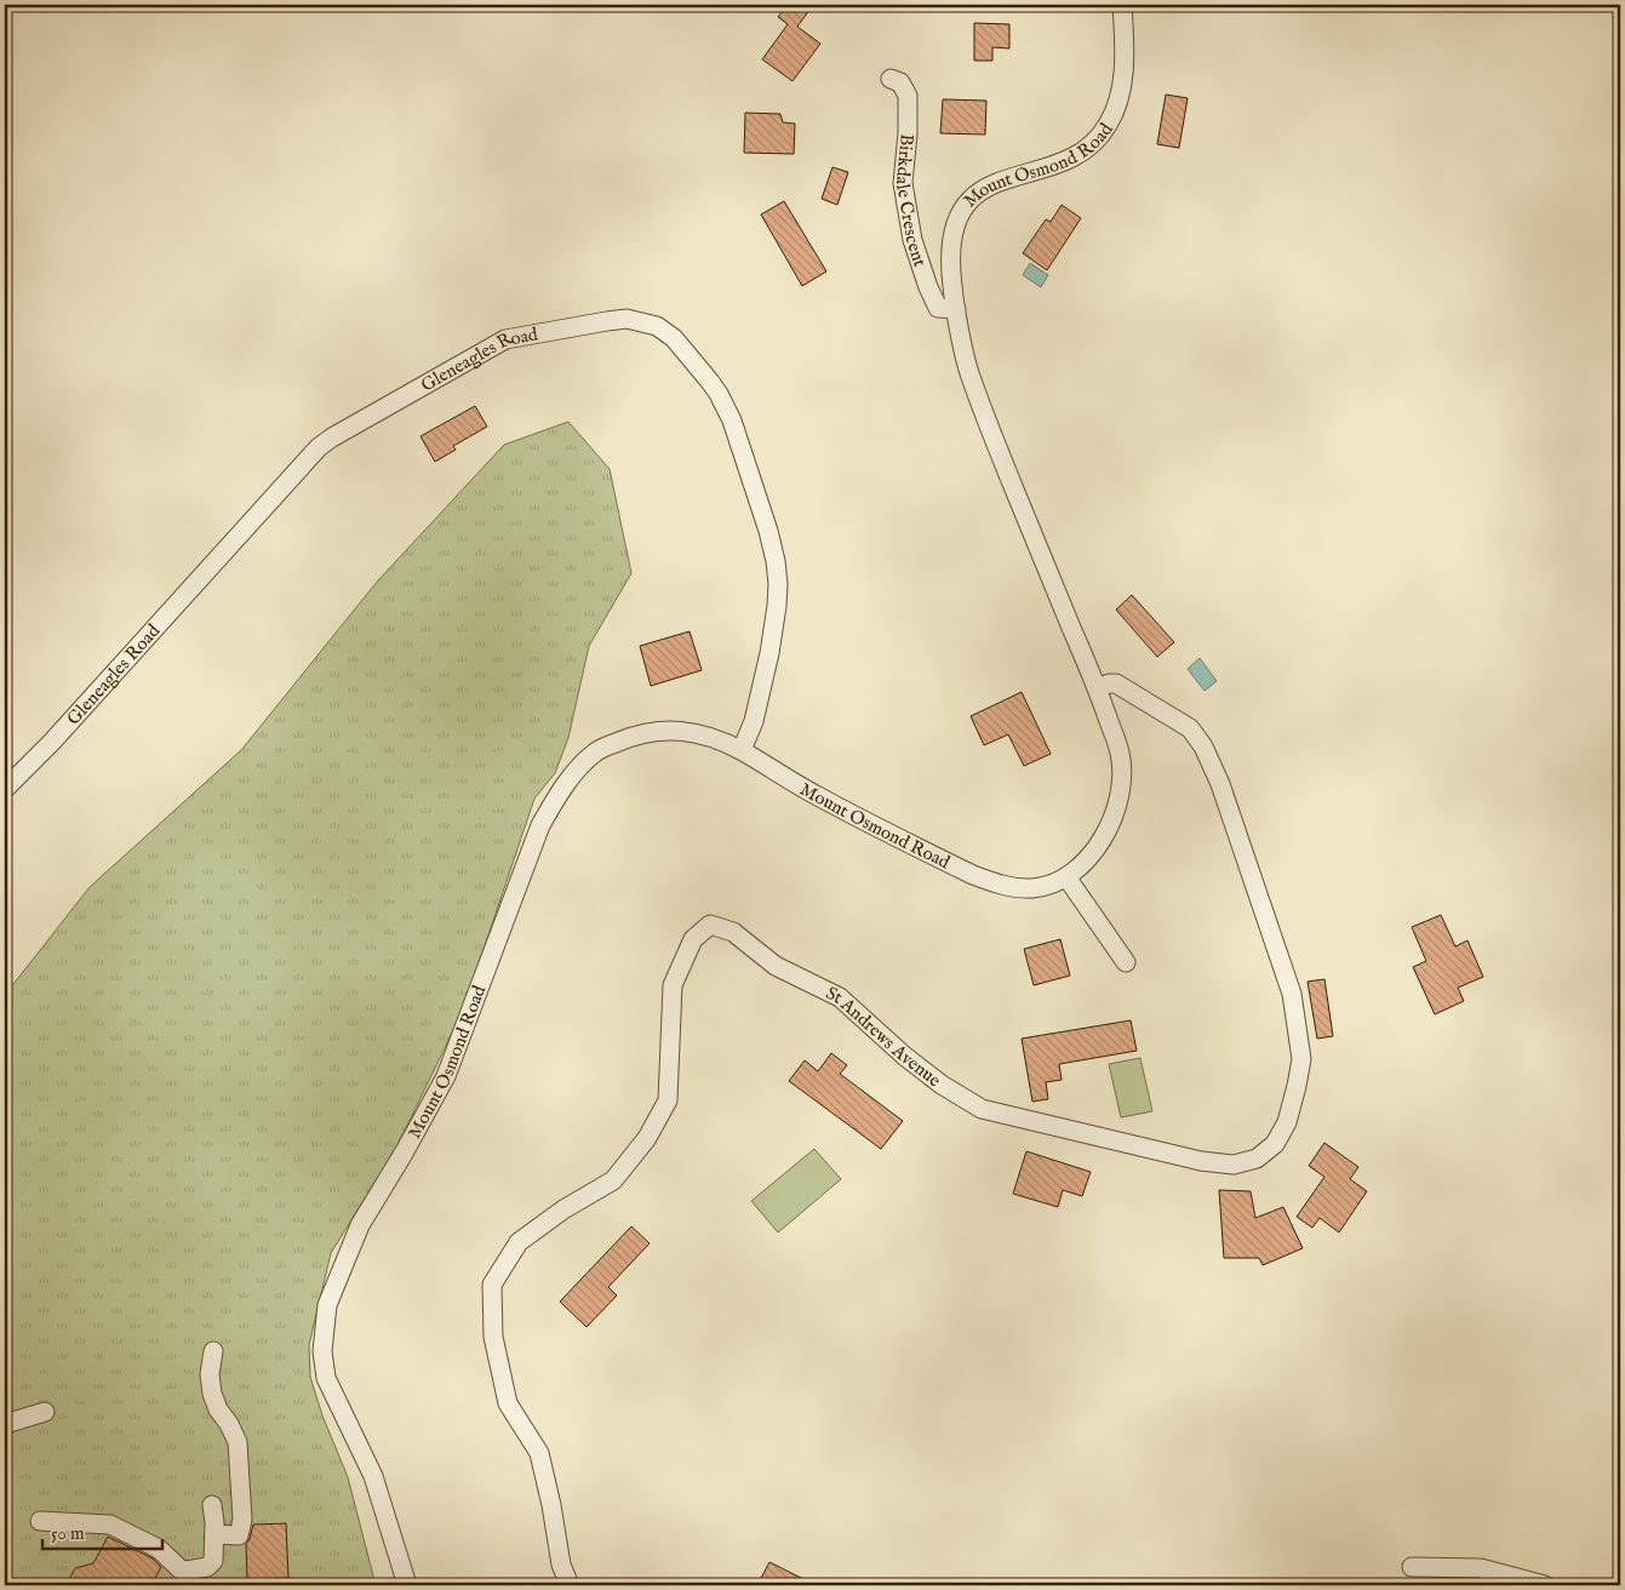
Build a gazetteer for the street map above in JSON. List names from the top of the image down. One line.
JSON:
{"streets":{"street":["Mount Osmond Road","Birkdale Crescent","Gleneagles Road","St Andrews Avenue"]},"crossings":[["Mount Osmond Road","Birkdale Crescent"],["Mount Osmond Road","Gleneagles Road"],["Mount Osmond Road","St Andrews Avenue"]],"scale_bar":"50 m"}
